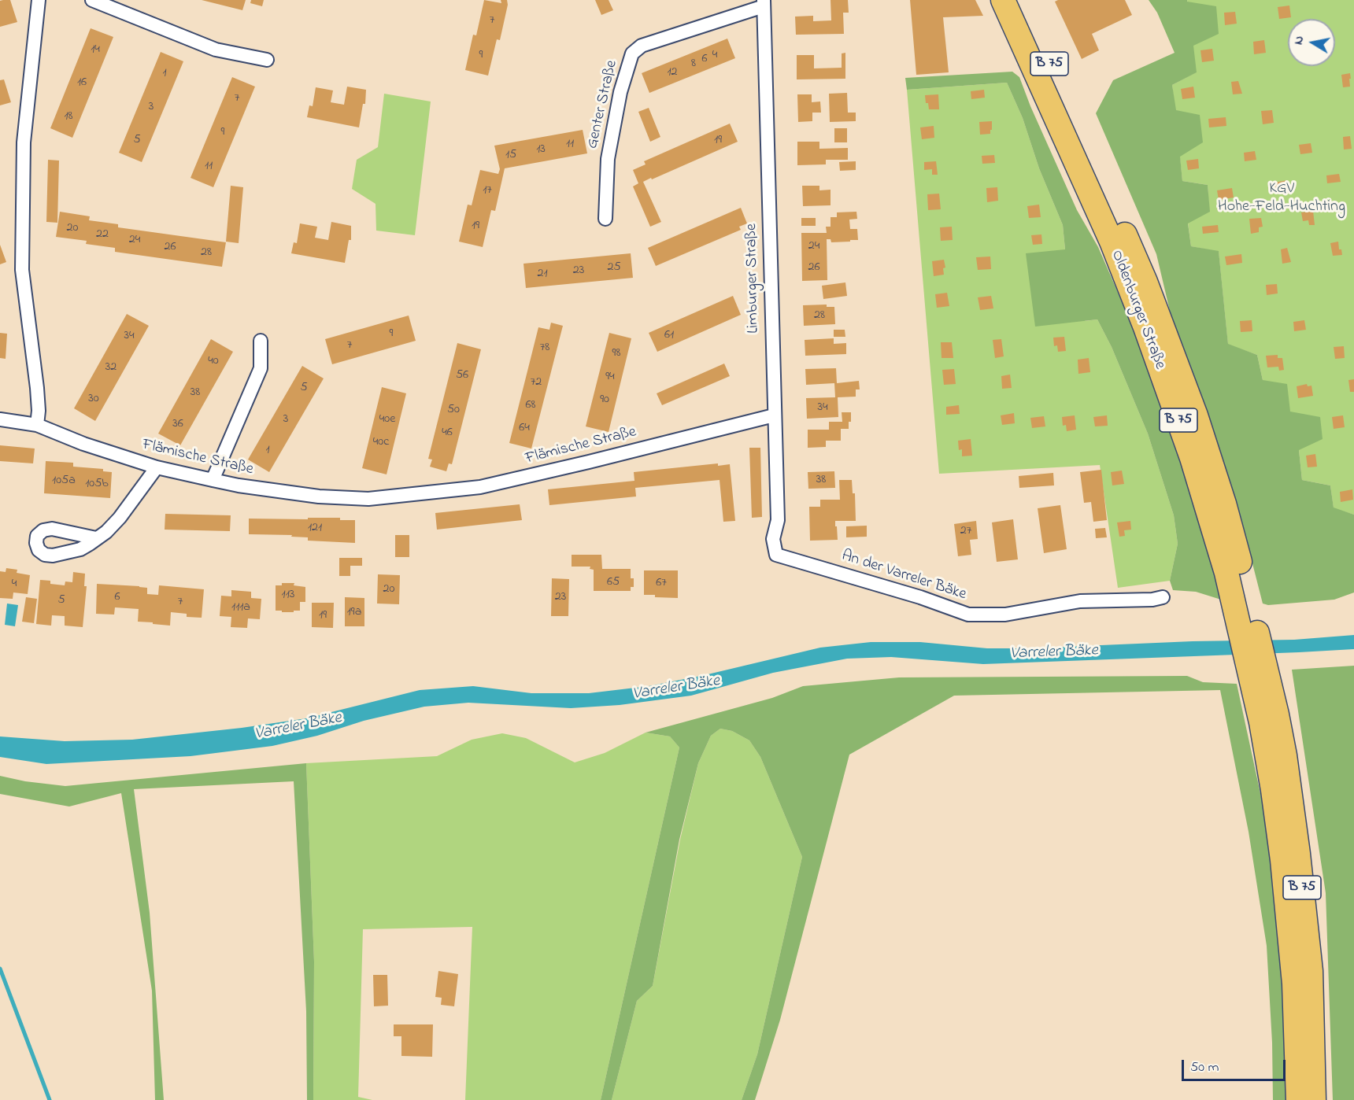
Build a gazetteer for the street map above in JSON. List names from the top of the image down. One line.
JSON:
{"streets":{"highway":["B 75","Oldenburger Straße"],"street":["Genter Straße","Limburger Straße","Flämische Straße","An der Varreler Bäke"]},"crossings":[["B 75","Oldenburger Straße"],["Genter Straße","Limburger Straße"],["Limburger Straße","Flämische Straße"],["Limburger Straße","An der Varreler Bäke"]],"water":["Varreler Bäke"],"parks":["KGV Hohe-Feld-Huchting"],"house_numbers":["7","14","9","4","6","8","12","1","16","7","3","18","9","5","19","11","13","15","11","17","19","20","22","24","24","26","28","25","26","23","21","28","9","61","34","7","78","98","40","32","56","94","72","5","38","30","90","68","34","50","3","40e","36","64","46","40c","1","38","105a","105b","121","27","65","67","4","20","113","6","23","5","7","111a","19a","19"],"scale_bar":"50 m","north":"left"}
